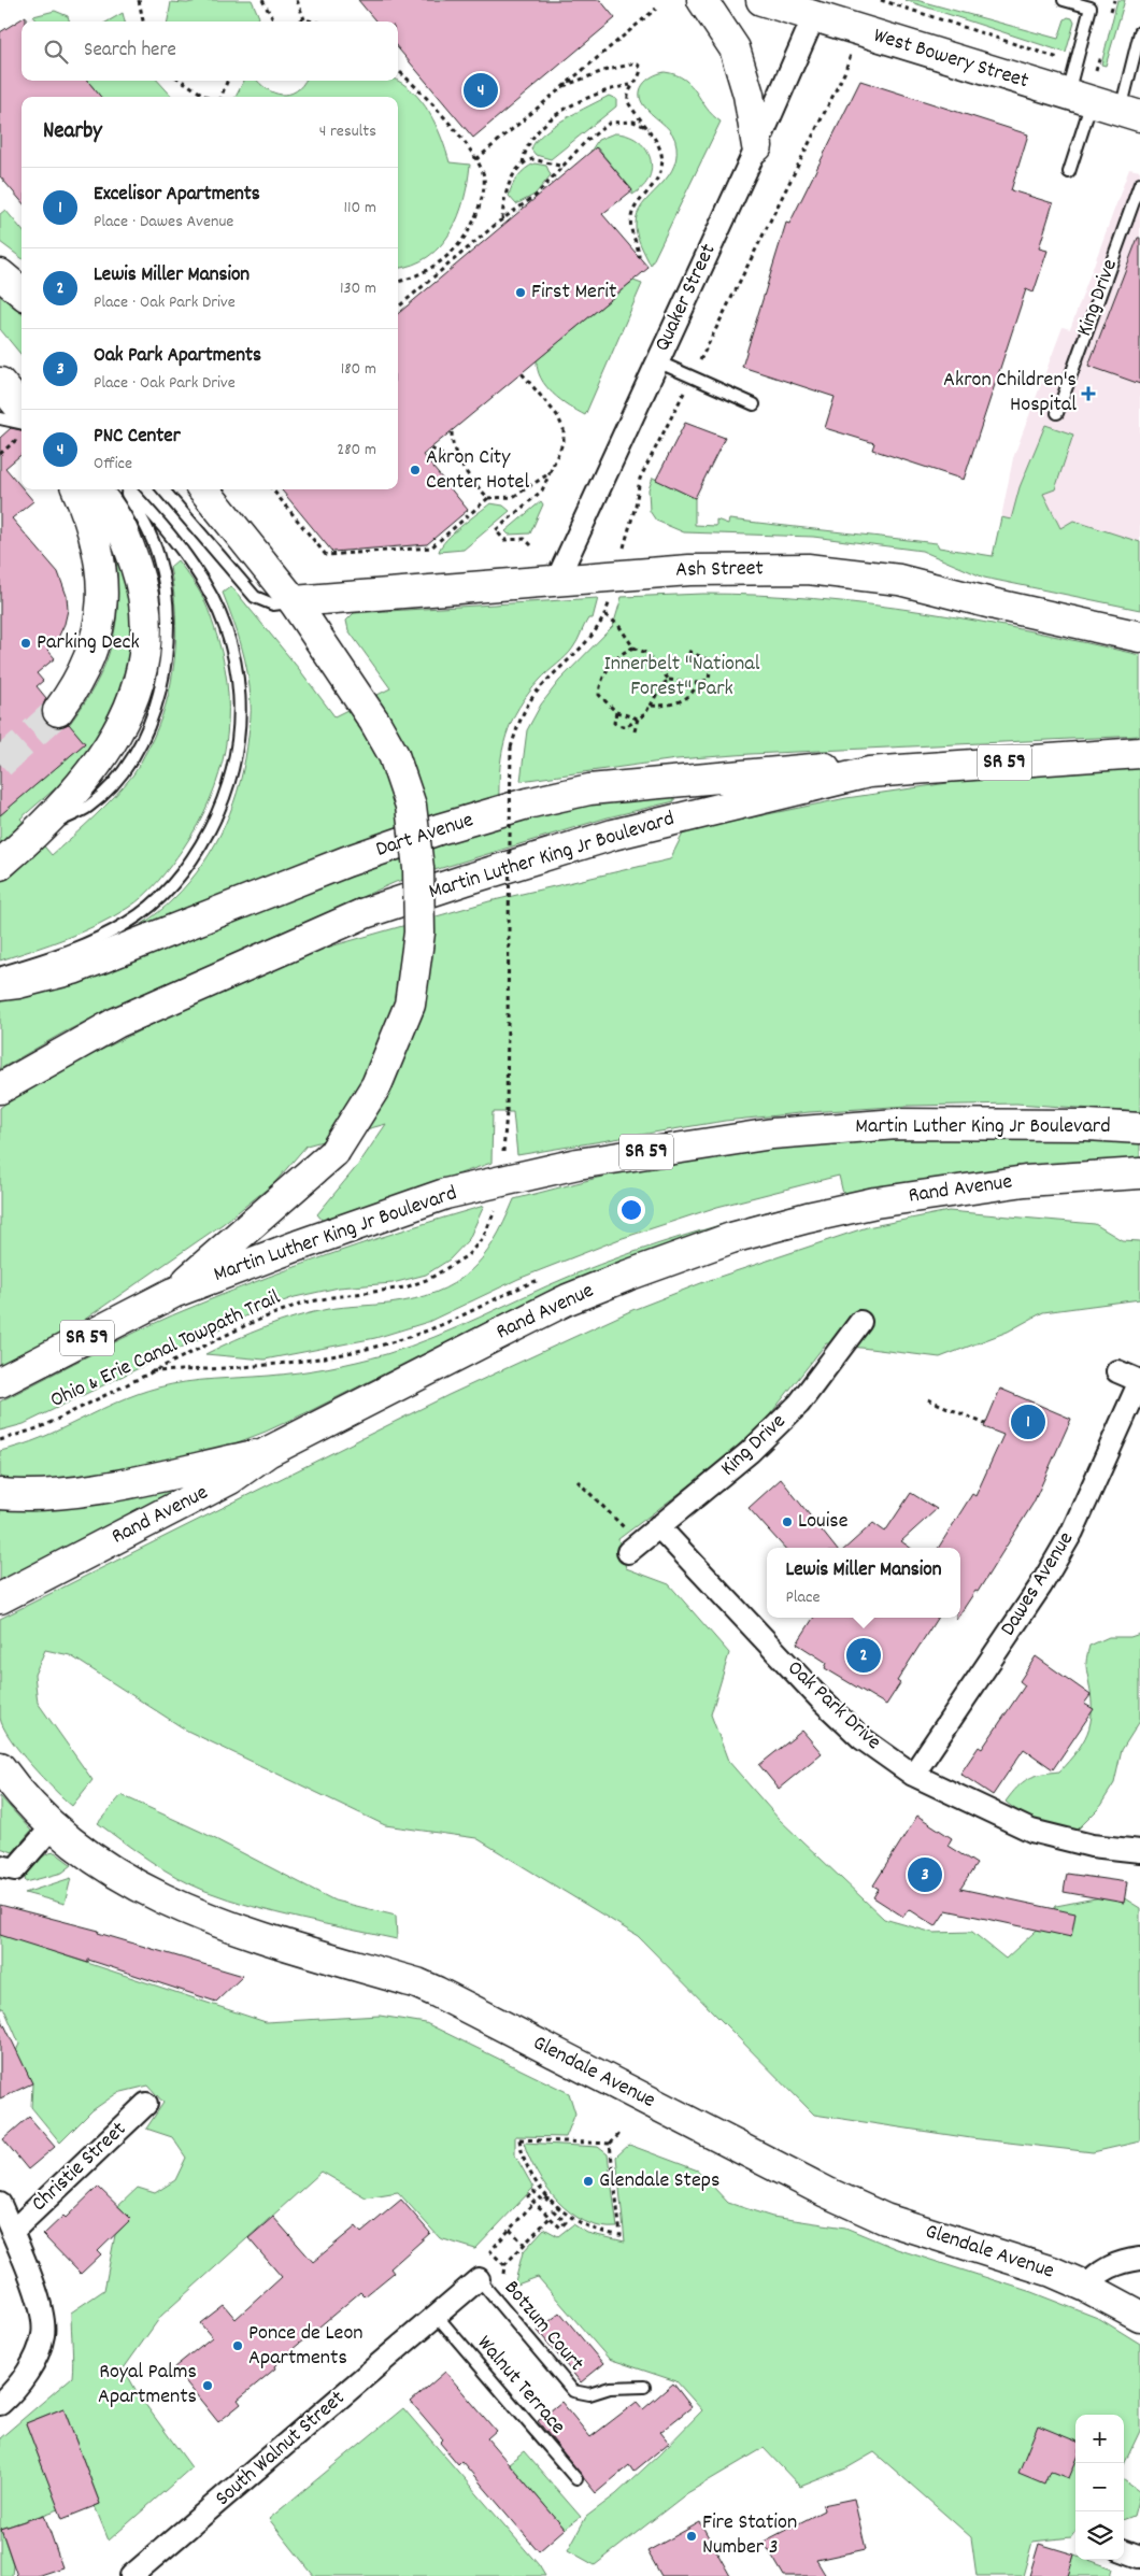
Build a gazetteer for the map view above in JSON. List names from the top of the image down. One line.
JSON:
{"streets":{"main road":["West Bowery Street","Ash Street","SR 59","Dart Avenue","Martin Luther King Jr Boulevard","Rand Avenue","Glendale Avenue"],"street":["Quaker Street","King Drive","Dawes Avenue","Oak Park Drive","Christie Street","South Walnut Street"],"lane":["Botzum Court","Walnut Terrace"],"path":["Ohio & Erie Canal Towpath Trail"]},"crossings":[["West Bowery Street","Quaker Street"],["Quaker Street","Ash Street"],["King Drive","Oak Park Drive"],["Dart Avenue","Martin Luther King Jr Boulevard"],["Dawes Avenue","Oak Park Drive"],["Botzum Court","South Walnut Street"],["Walnut Terrace","South Walnut Street"]],"parks":["Innerbelt \"National Forest\" Park"],"places":{"other":["First Merit","Akron City Center Hotel","Parking Deck","Louise","Glendale Steps","Ponce de Leon Apartments","Royal Palms Apartments","Fire Station Number 3"],"health":["Akron Children's Hospital"]},"page":{"search":"Search here","pins":["4","1","2","3"],"heading":["Nearby","4 results"],"list":[{"mark":"1","name":"Excelisor Apartments","note":"Place · Dawes Avenue","value":"110 m"},{"mark":"2","name":"Lewis Miller Mansion","note":"Place · Oak Park Drive","value":"130 m"},{"mark":"3","name":"Oak Park Apartments","note":"Place · Oak Park Drive","value":"180 m"},{"mark":"4","name":"PNC Center","note":"Office","value":"280 m"}],"popup":["Lewis Miller Mansion","Place"],"map_buttons":["+","−"]}}
